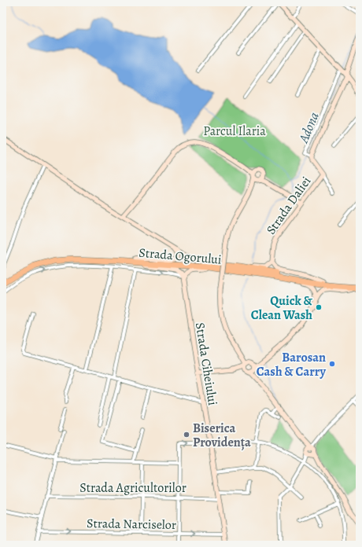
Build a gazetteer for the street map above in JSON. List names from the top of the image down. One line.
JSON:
{"streets":{"highway":["Strada Ogorului"],"street":["Strada Daliei","Strada Ciheiului","Strada Agricultorilor","Strada Narciselor"]},"crossings":[["Strada Ciheiului","Strada Agricultorilor"],["Strada Ciheiului","Strada Narciselor"]],"one_way":["Strada Narciselor"],"water":["Adona"],"parks":["Parcul Ilaria"],"places":["Quick & Clean Wash","Barosan Cash & Carry","Biserica Providența"]}
